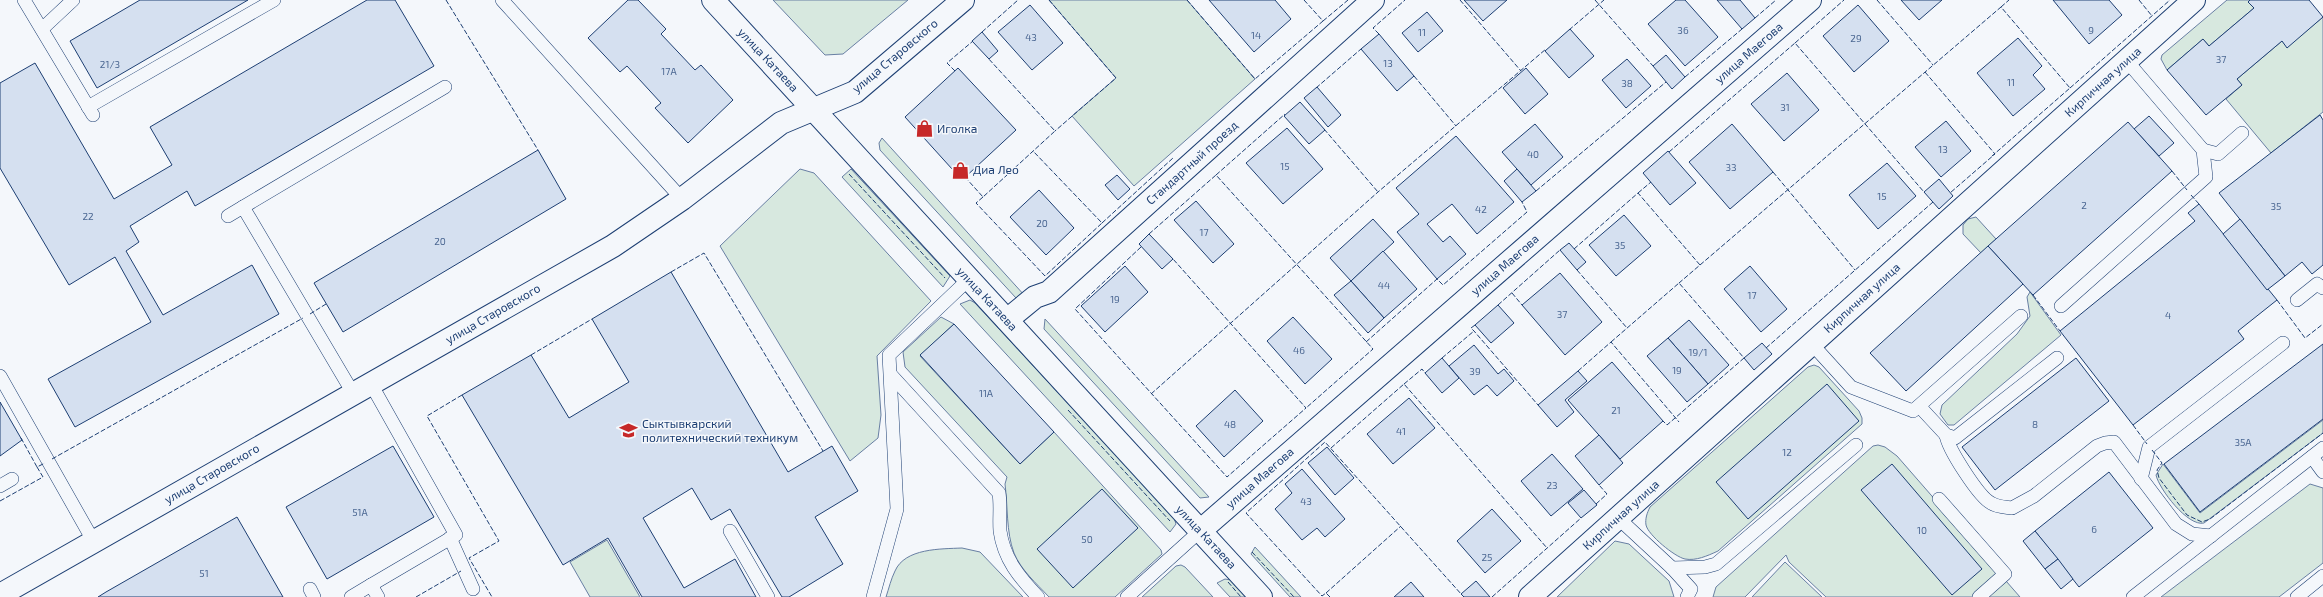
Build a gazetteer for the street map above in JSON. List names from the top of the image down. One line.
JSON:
{"streets":{"street":["улица Маегова","улица Старовского","улица Катаева","Кирпичная улица","Стандартный проезд"]},"crossings":[["улица Маегова","улица Катаева"],["улица Старовского","улица Катаева"],["улица Катаева","Стандартный проезд"]],"places":{"shop":["Иголка","Диа Лео"],"school or university":["Сыктывкарский политехнический техникум"]},"house_numbers":["36","9","11","14","43","29","37","13","21/3","17А","11","38","31","13","40","15","33","15","2","35","42","22","20","17","20","35","44","17","19","37","4","46","19/1","19","39","11А","21","48","8","41","35А","12","23","43","51А","6","10","50","25","51"]}
